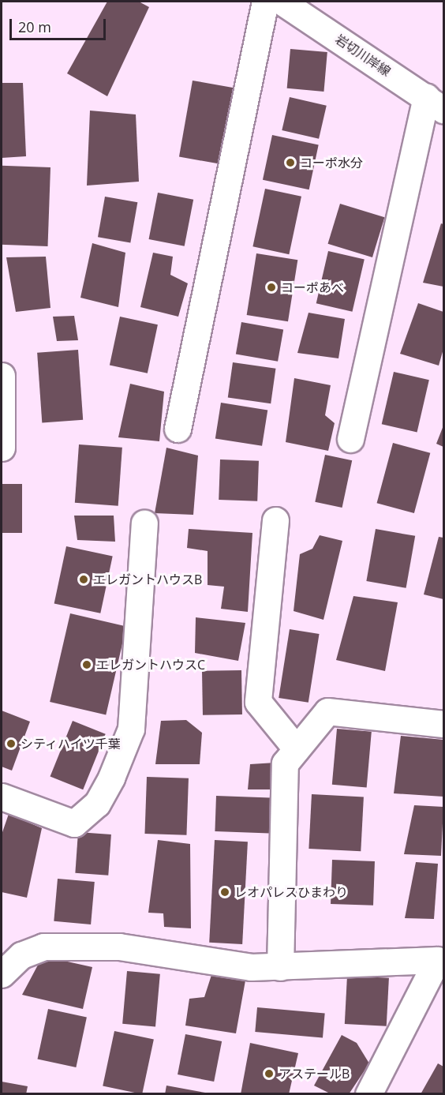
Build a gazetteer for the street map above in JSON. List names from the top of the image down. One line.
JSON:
{"streets":{"street":["岩切川岸線"]},"places":["コーポ水分","コーポあべ","エレガントハウスB","エレガントハウスC","シティハイツ千葉","レオパレスひまわり","アステールB"],"scale_bar":"20 m"}
